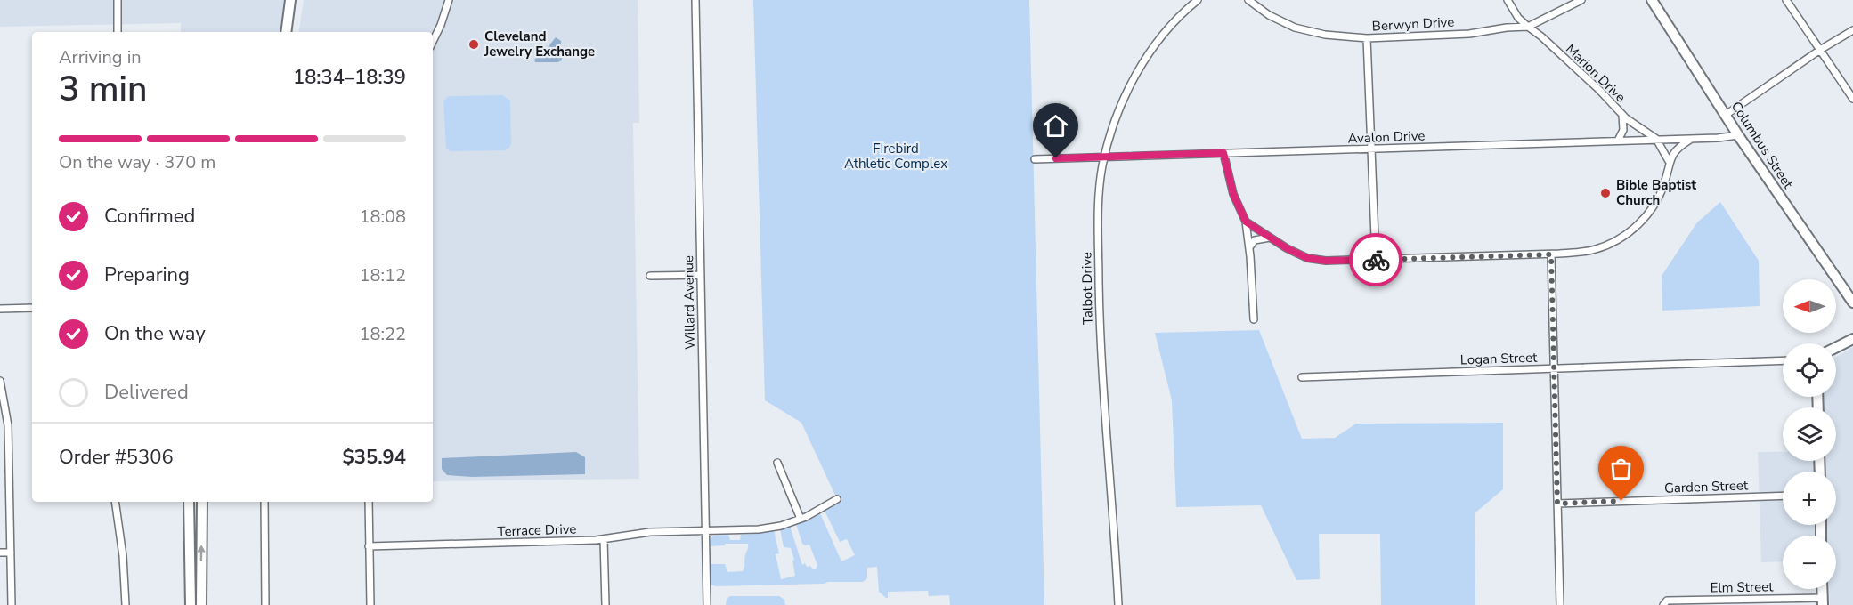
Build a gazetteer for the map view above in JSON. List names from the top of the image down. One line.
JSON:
{"streets":{"street":["Berwyn Drive","Marion Drive","Avalon Drive","Columbus Street","Talbot Drive","Willard Avenue","Logan Street","Garden Street","Terrace Drive","Elm Street"]},"crossings":[["Berwyn Drive","Marion Drive"],["Marion Drive","Avalon Drive"],["Avalon Drive","Columbus Street"],["Avalon Drive","Talbot Drive"],["Willard Avenue","Terrace Drive"]],"parks":["FIrebird Athletic Complex"],"places":["Cleveland Jewelry Exchange","Bible Baptist Church"],"north":"left","page":{"heading":["3 min","Arriving in","18:34–18:39"],"panel":["Order #5306","$35.94"],"bar":"On the way · 370 m","list":[["Confirmed","18:08"],["Preparing","18:12"],["On the way","18:22"],"Delivered"],"map_buttons":["+","−"]}}
